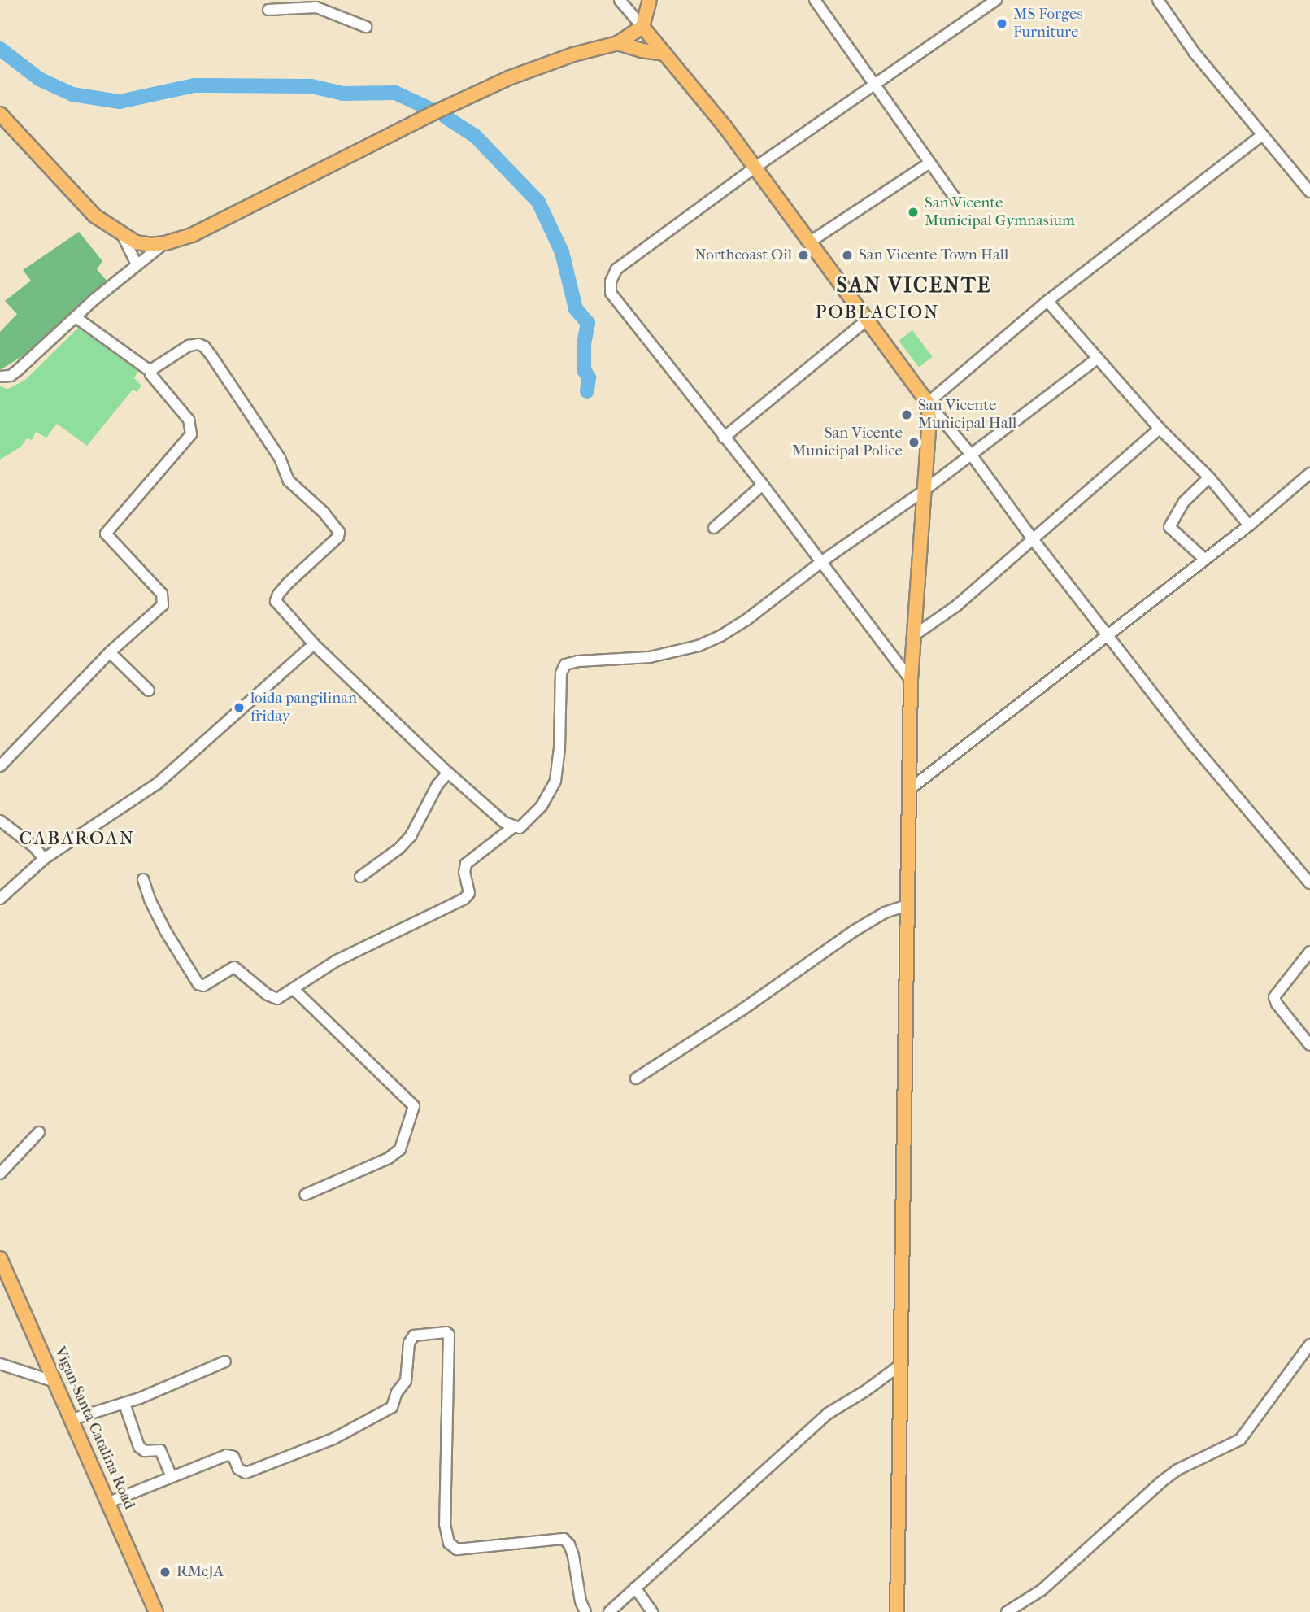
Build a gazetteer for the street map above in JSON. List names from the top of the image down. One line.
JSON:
{"streets":{"main road":["Vigan-Santa Catalina Road"]},"districts":["SAN VICENTE","POBLACION","CABAROAN"],"places":["MS Forges Furniture","San Vicente Municipal Gymnasium","Northcoast Oil","San Vicente Town Hall","San Vicente Municipal Hall","San Vicente Municipal Police","loida pangilinan friday","RMcJA"]}
